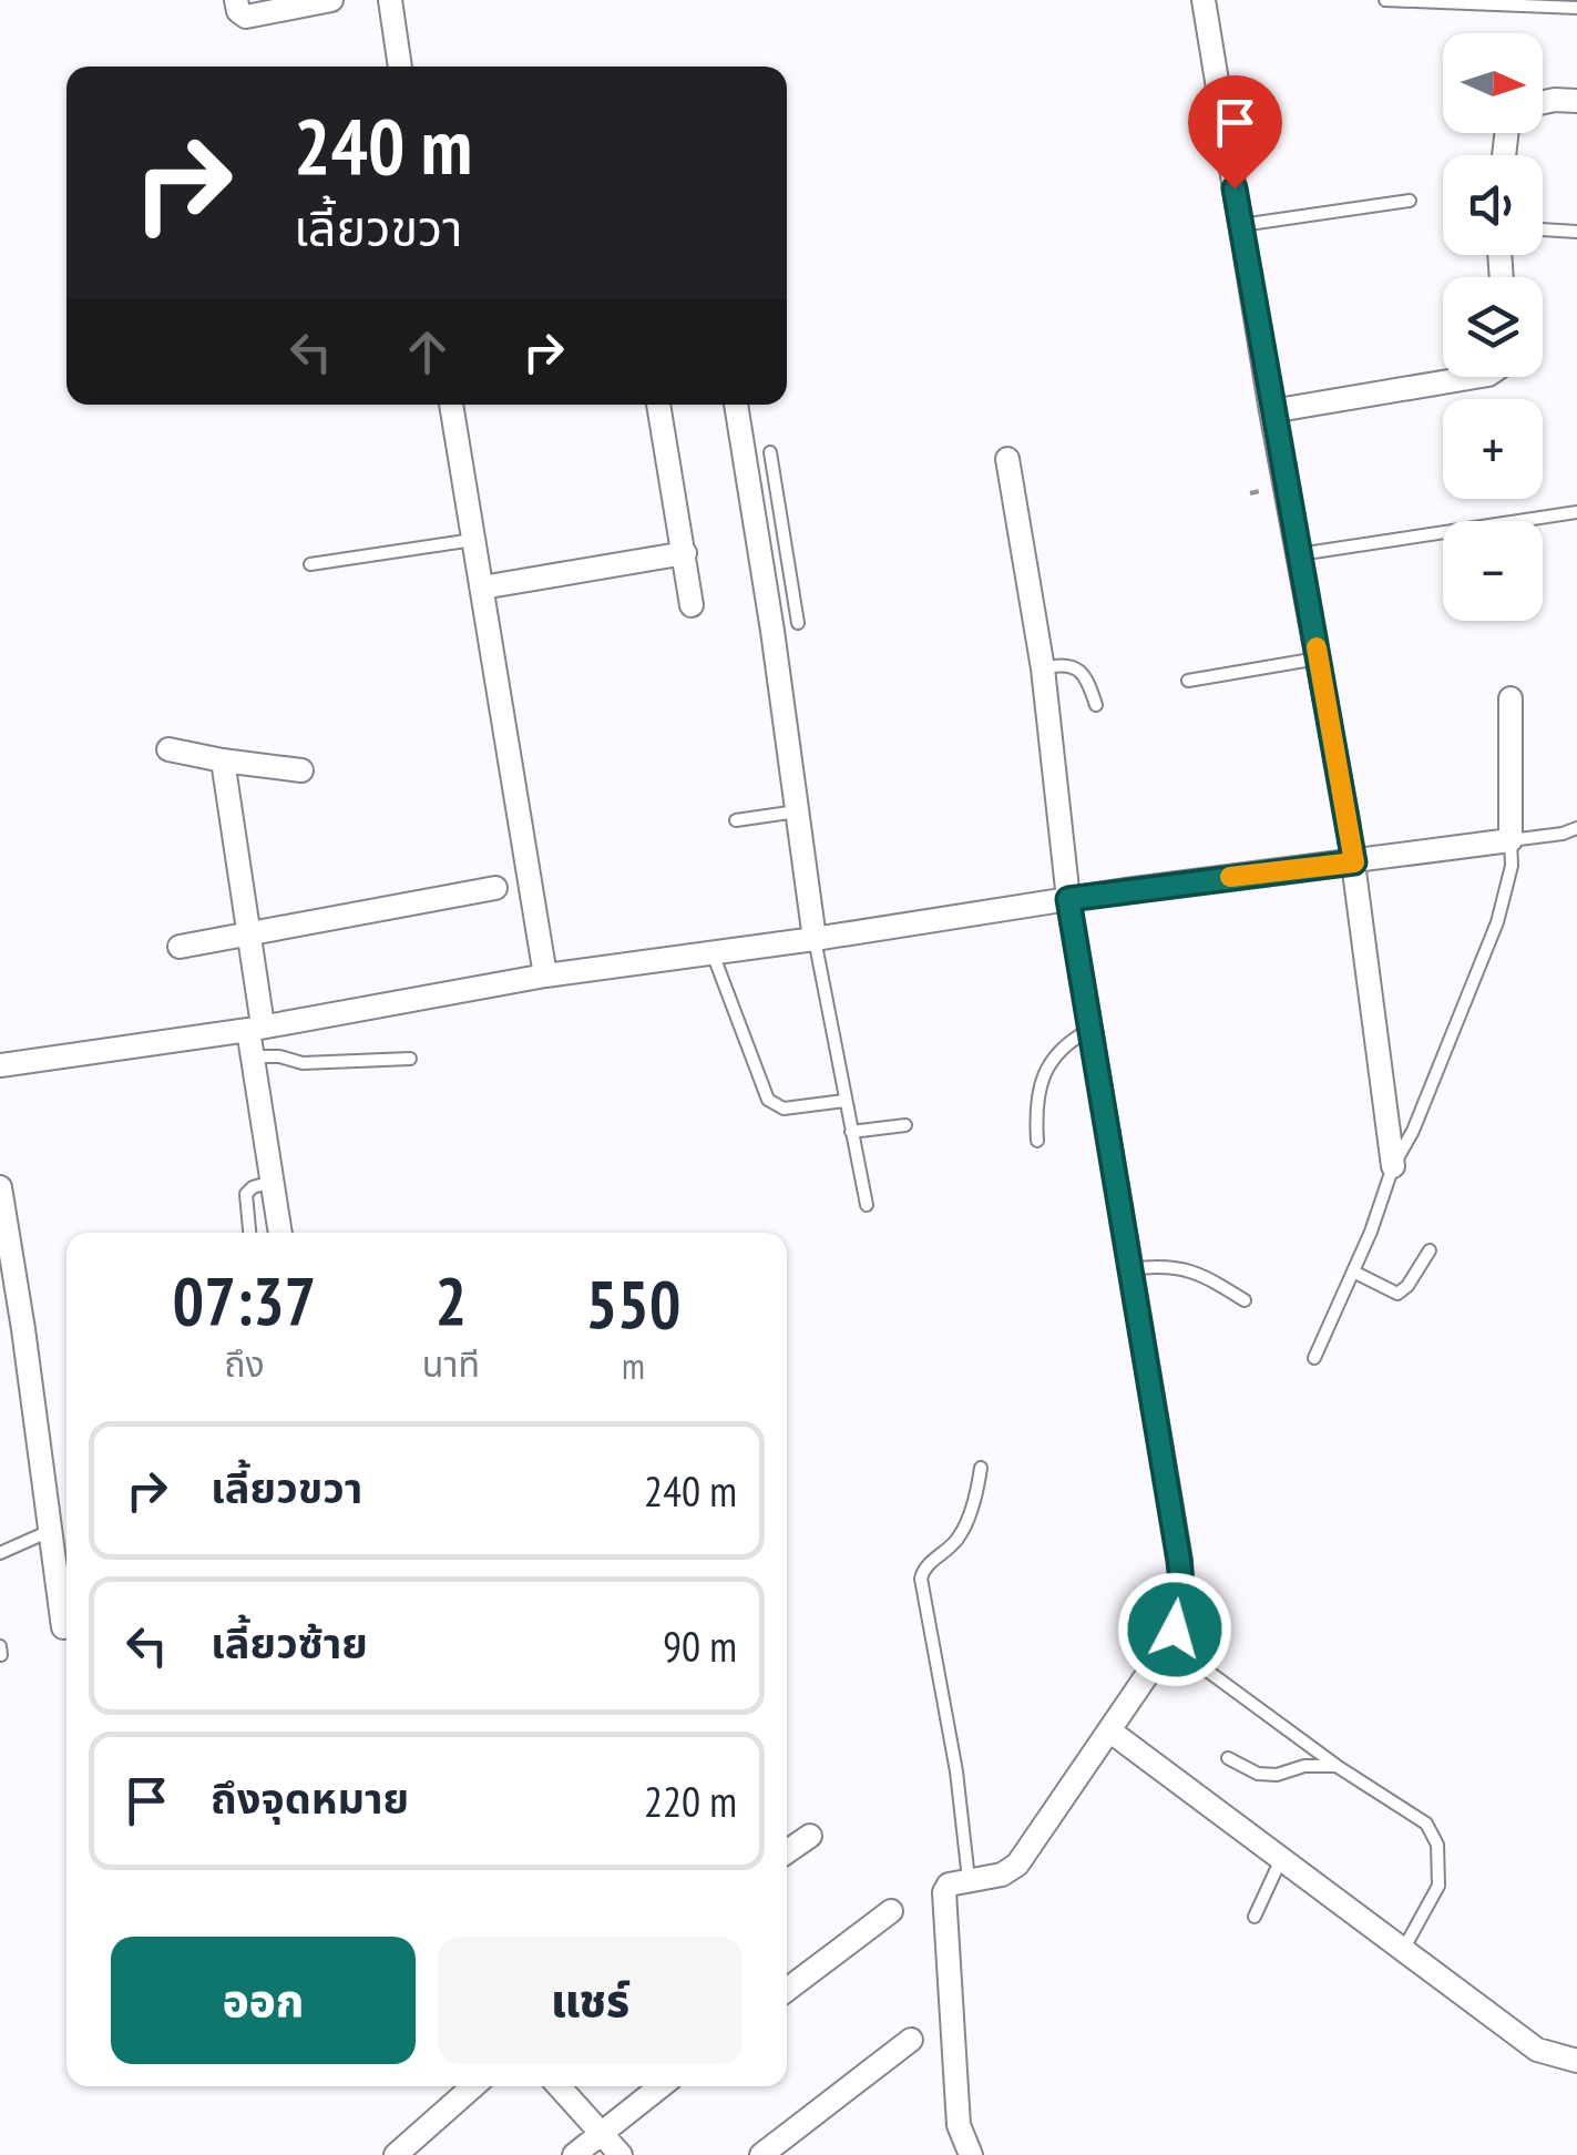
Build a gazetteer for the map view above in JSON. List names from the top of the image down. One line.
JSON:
{"north":"right","page":{"map_buttons":["+","−"],"turn":["240 m","เลี้ยวขวา"],"eta":["07:37","ถึง","2","นาที","550","m"],"list":[{"name":"เลี้ยวขวา","value":"240 m"},{"name":"เลี้ยวซ้าย","value":"90 m"},{"name":"ถึงจุดหมาย","value":"220 m"}],"buttons":["ออก","แชร์"]}}
